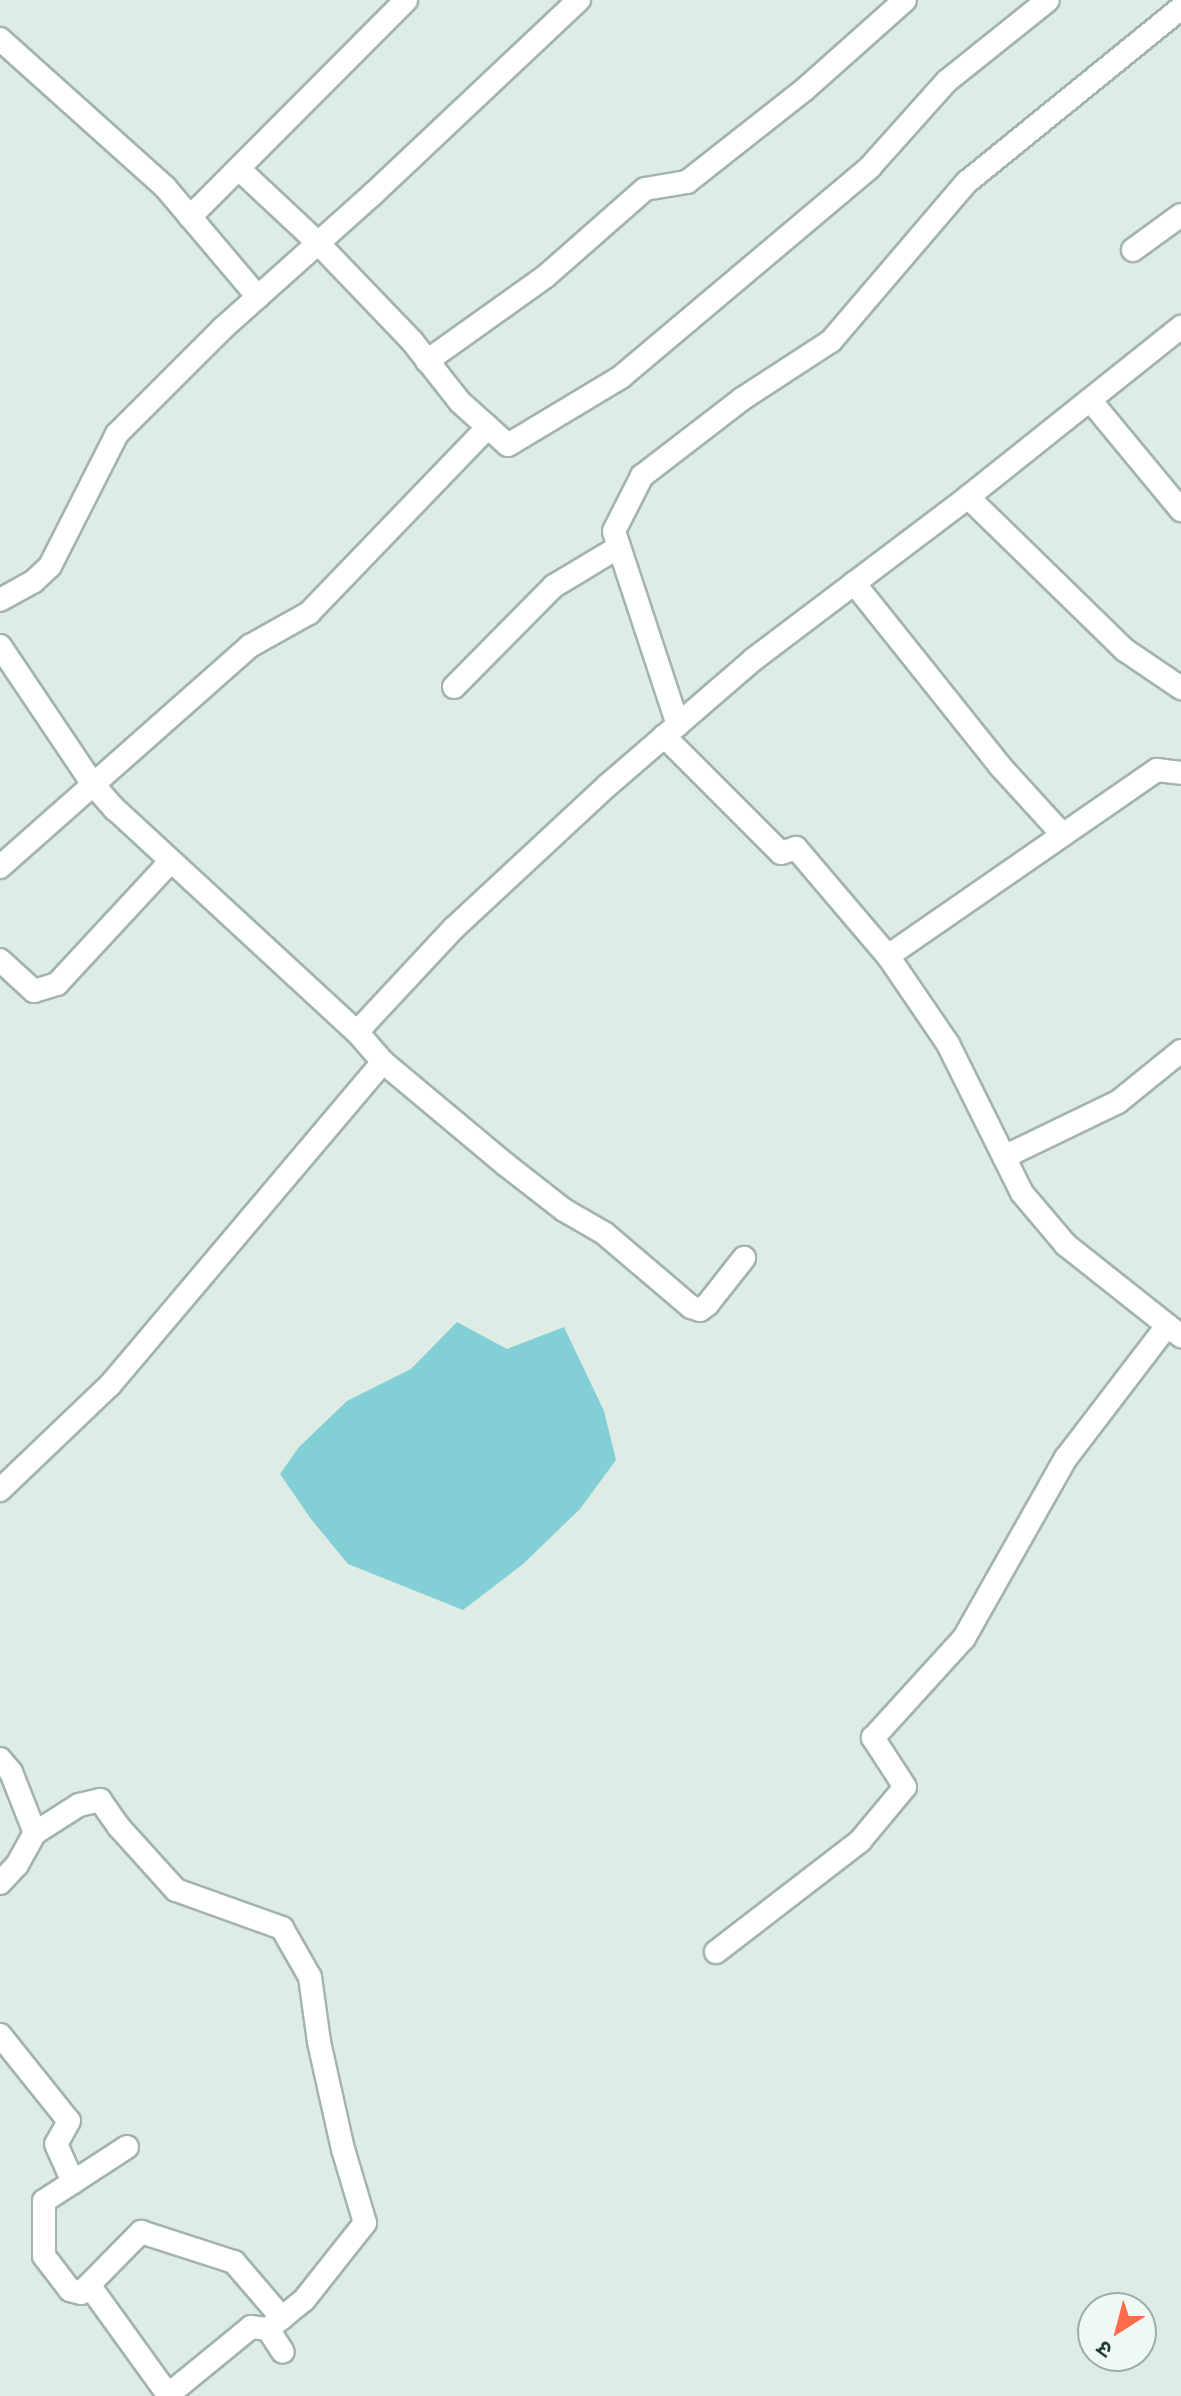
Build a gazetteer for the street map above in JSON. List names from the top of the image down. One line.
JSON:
{"north":"bottom left"}
